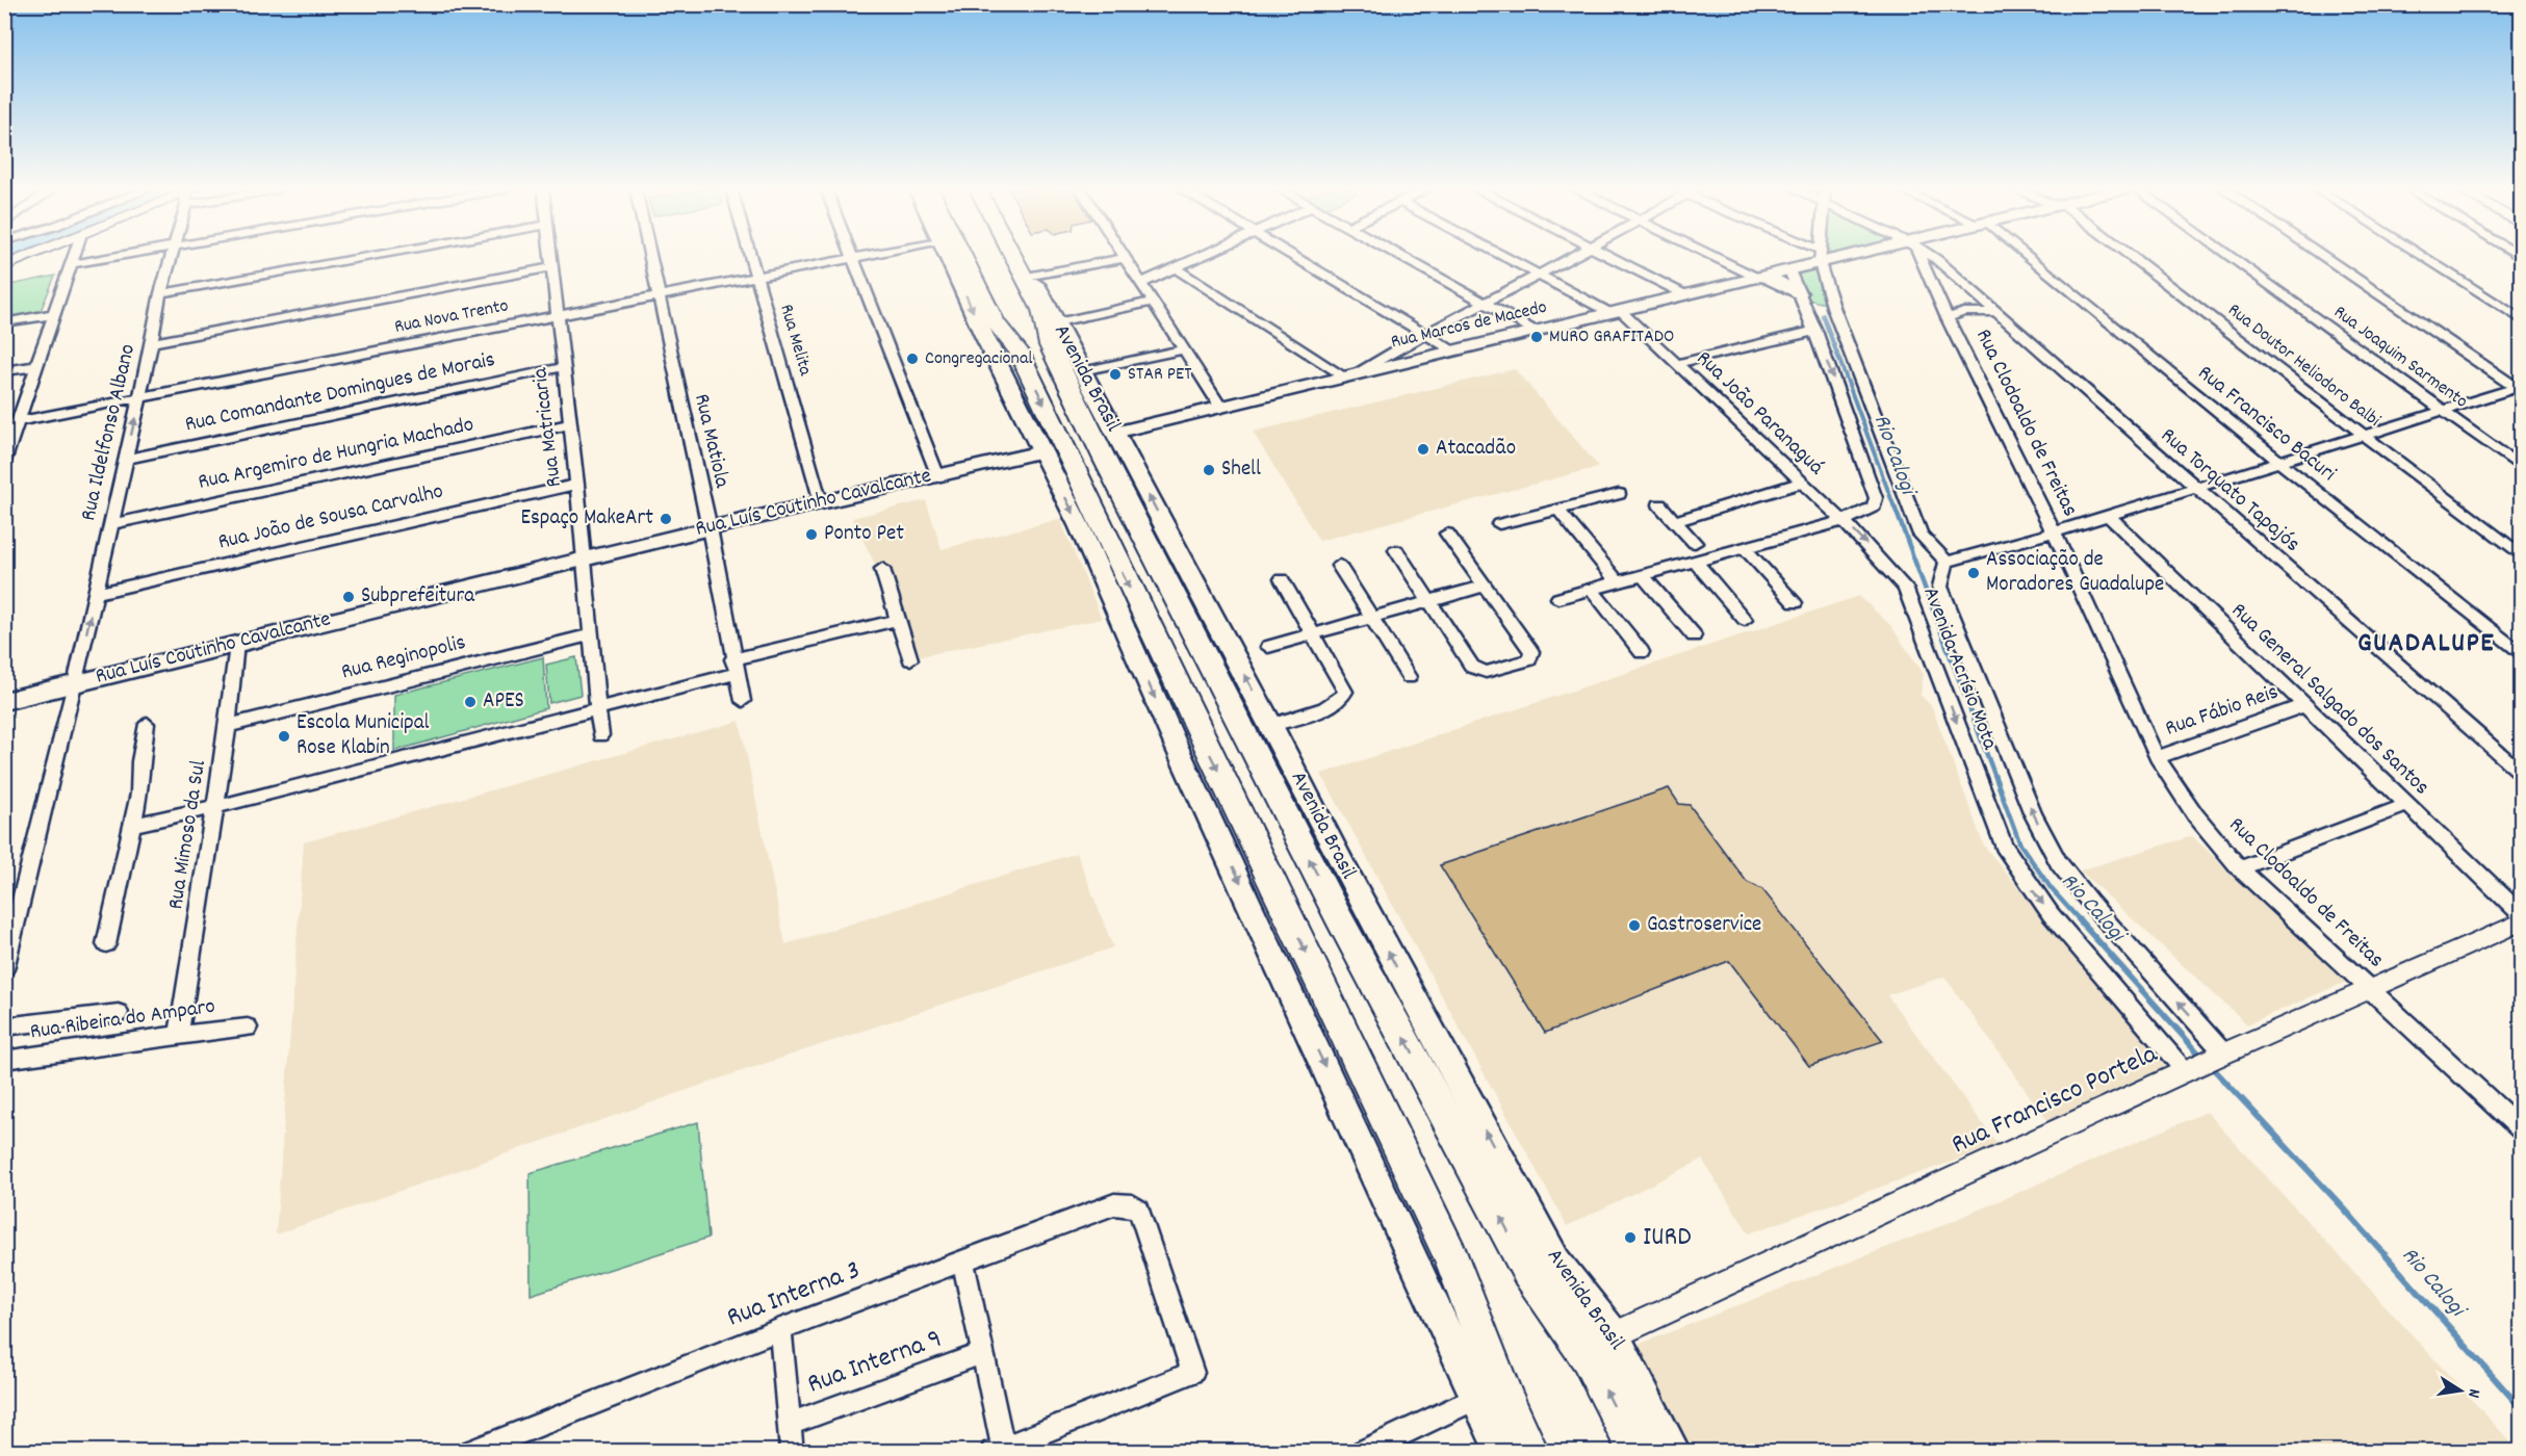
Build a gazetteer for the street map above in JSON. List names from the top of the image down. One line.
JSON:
{"streets":{"highway":["Avenida Brasil"],"main road":["Rua Marcos de Macedo","Rua Luís Coutinho Cavalcante"],"street":["Rua Nova Trento","Rua Melita","Rua Joaquim Sarmento","Rua Doutor Heliodoro Balbi","Rua Comandante Domingues de Morais","Rua João Paranaguá","Rua Clodoaldo de Freitas","Rua Francisco Bacuri","Rua Matricaria","Rua Ildelfonso Albano","Rua Matiola","Rua Argemiro de Hungria Machado","Rua Torquato Tapajós","Rua João de Sousa Carvalho","Rua Reginopolis","Avenida Acrísio Mota","Rua General Salgado dos Santos","Rua Fábio Reis","Rua Mimoso da Sul","Rua Ribeira do Amparo","Rua Francisco Portela","Rua Interna 3","Rua Interna 9"]},"crossings":[["Rua Nova Trento","Rua Melita"],["Rua Nova Trento","Rua Matricaria"],["Rua Nova Trento","Rua Ildelfonso Albano"],["Rua Nova Trento","Rua Matiola"],["Rua Marcos de Macedo","Avenida Brasil"],["Rua Marcos de Macedo","Rua João Paranaguá"],["Rua Marcos de Macedo","Avenida Acrísio Mota"],["Rua Melita","Rua Luís Coutinho Cavalcante"],["Avenida Brasil","Rua Francisco Portela"],["Rua Comandante Domingues de Morais","Rua Matricaria"],["Rua Comandante Domingues de Morais","Rua Ildelfonso Albano"],["Rua João Paranaguá","Avenida Acrísio Mota"],["Rua Clodoaldo de Freitas","Rua Fábio Reis"],["Rua Clodoaldo de Freitas","Rua Francisco Portela"],["Rua Matricaria","Rua Argemiro de Hungria Machado"],["Rua Matricaria","Rua Luís Coutinho Cavalcante"],["Rua Matricaria","Rua João de Sousa Carvalho"],["Rua Matricaria","Rua Reginopolis"],["Rua Ildelfonso Albano","Rua Argemiro de Hungria Machado"],["Rua Ildelfonso Albano","Rua Luís Coutinho Cavalcante"],["Rua Ildelfonso Albano","Rua João de Sousa Carvalho"],["Rua Matiola","Rua Luís Coutinho Cavalcante"],["Rua Luís Coutinho Cavalcante","Rua Mimoso da Sul"],["Rua Reginopolis","Rua Mimoso da Sul"],["Avenida Acrísio Mota","Rua Francisco Portela"],["Rua General Salgado dos Santos","Rua Fábio Reis"],["Rua Mimoso da Sul","Rua Ribeira do Amparo"]],"districts":["GUADALUPE"],"water":["Rio Calogi"],"places":["MURO GRAFITADO","Congregacional","STAR PET","Atacadão","Shell","Espaço MakeArt","Ponto Pet","Associação de Moradores Guadalupe","Subprefeitura","APES","Escola Municipal Rose Klabin","Gastroservice","IURD"],"north":"right"}
